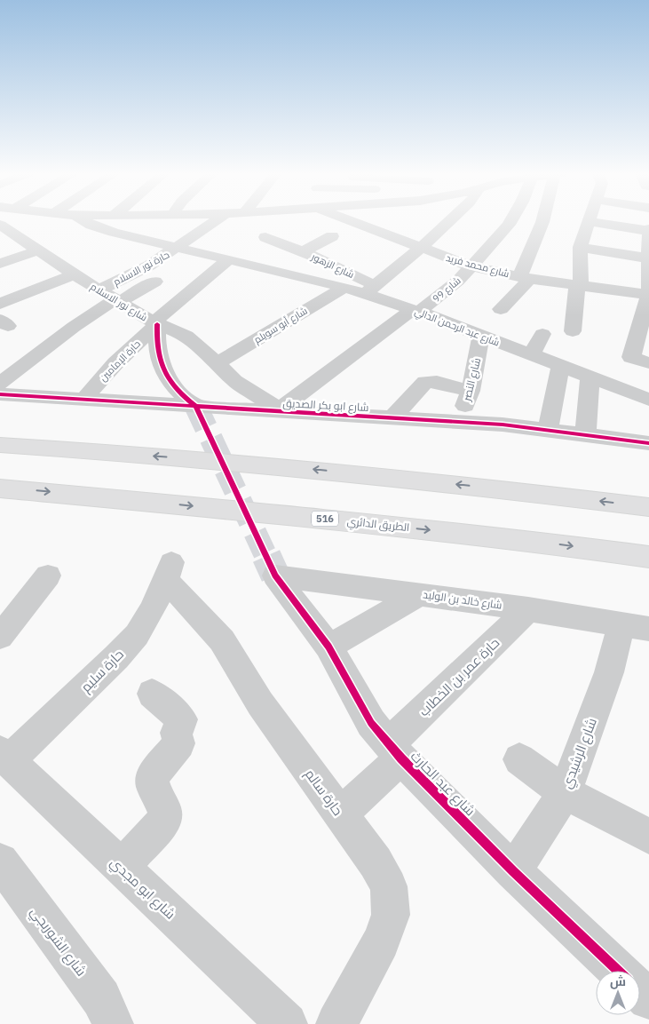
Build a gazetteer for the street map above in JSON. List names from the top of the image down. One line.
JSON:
{"streets":{"highway":["516","الطريق الدائري"],"street":["شارع الزهور","شارع محمد فريد","حارة نور الاسلام","شارع 99","شارع نور الاسلام","شارع أبو سويلم","شارع عبد الرحمن الدالي","حارة الإمامين","شارع النصر","شارع ابو بكر الصديق","شارع خالد بن الوليد","حارة سليم","حارة عمر بن الخطاب","شارع الرشيدي","شارع عبد الحارث","حارة سالم","شارع ابو مجدي","شارع الشوربجي"]},"crossings":[["شارع الزهور","شارع عبد الرحمن الدالي"],["شارع محمد فريد","شارع 99"],["حارة نور الاسلام","شارع نور الاسلام"],["حارة نور الاسلام","شارع عبد الرحمن الدالي"],["شارع 99","شارع عبد الرحمن الدالي"],["شارع 99","شارع ابو بكر الصديق"],["شارع نور الاسلام","شارع أبو سويلم"],["شارع نور الاسلام","حارة الإمامين"],["شارع نور الاسلام","شارع ابو بكر الصديق"],["شارع أبو سويلم","شارع عبد الرحمن الدالي"],["شارع عبد الرحمن الدالي","حارة الإمامين"],["شارع عبد الرحمن الدالي","شارع النصر"],["شارع عبد الرحمن الدالي","شارع ابو بكر الصديق"],["حارة الإمامين","شارع ابو بكر الصديق"],["شارع النصر","شارع ابو بكر الصديق"],["شارع خالد بن الوليد","حارة عمر بن الخطاب"],["شارع خالد بن الوليد","شارع الرشيدي"],["شارع خالد بن الوليد","شارع عبد الحارث"],["حارة سليم","حارة سالم"],["حارة سليم","شارع ابو مجدي"],["حارة عمر بن الخطاب","شارع عبد الحارث"],["حارة عمر بن الخطاب","حارة سالم"],["شارع الرشيدي","شارع عبد الحارث"]],"north":"top"}
